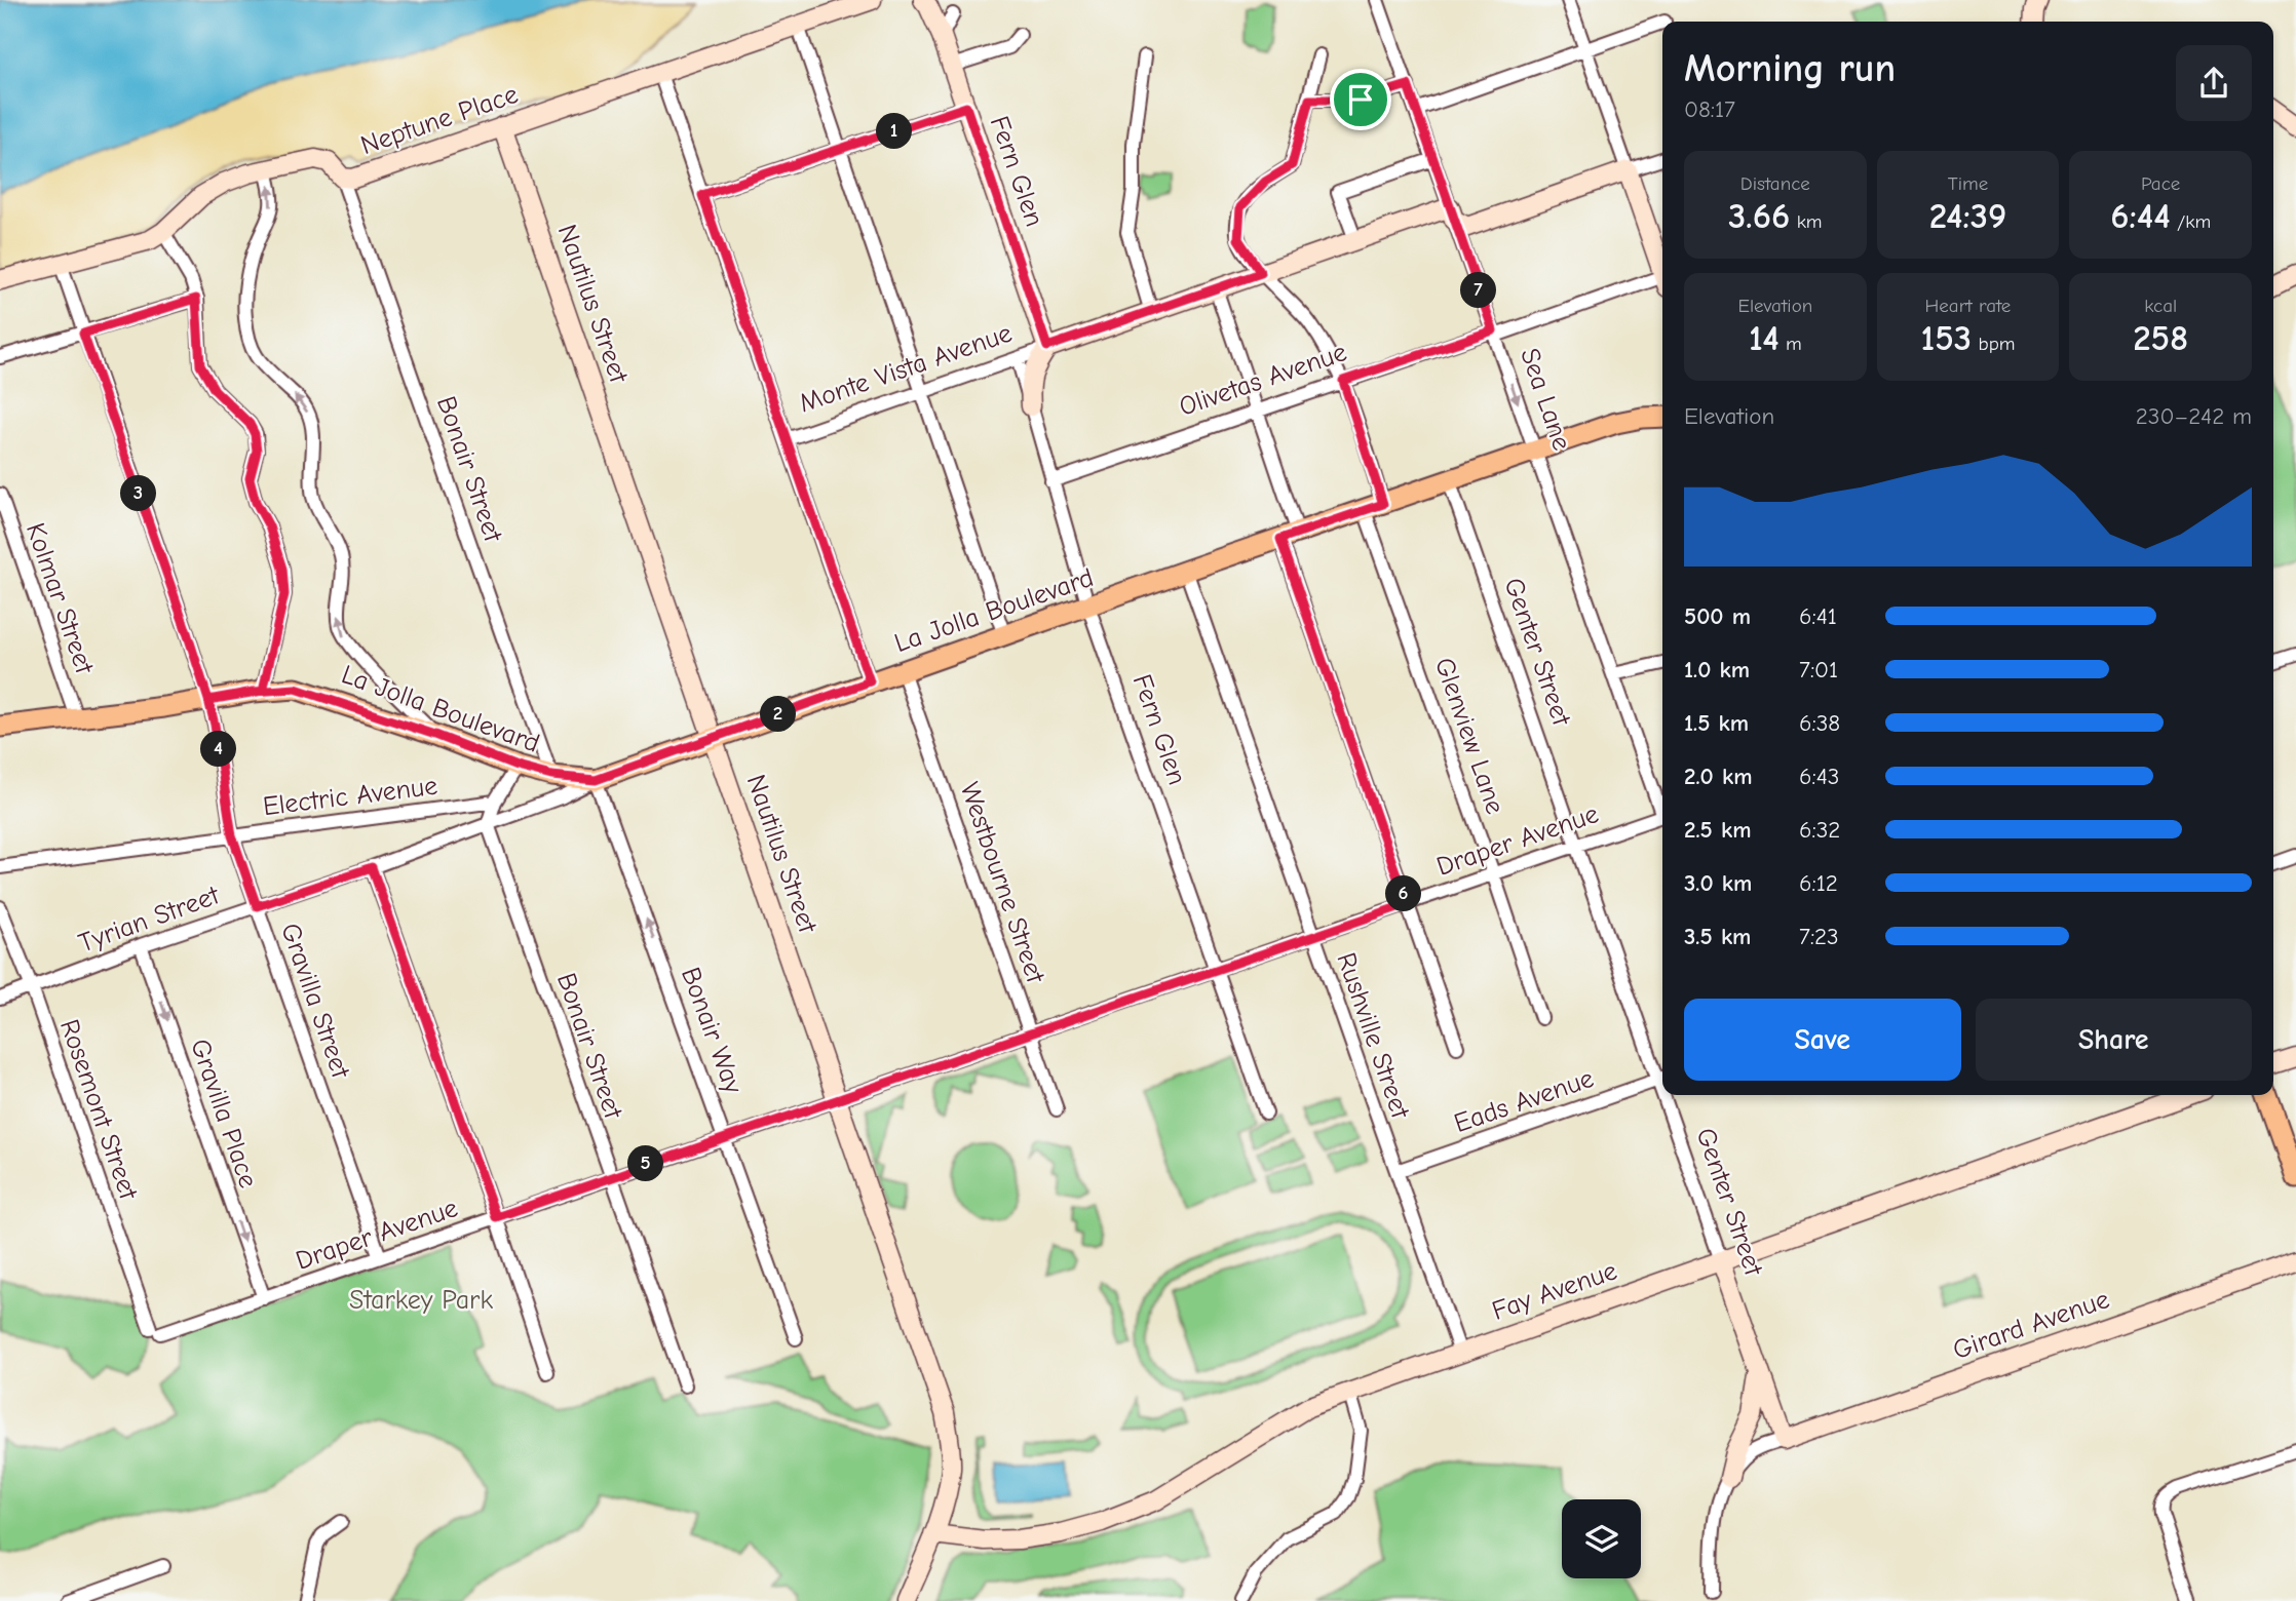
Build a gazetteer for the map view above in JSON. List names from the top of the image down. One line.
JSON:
{"streets":{"main road":["La Jolla Boulevard"],"street":["Neptune Place","Fern Glen","Nautilus Street","Monte Vista Avenue","Olivetas Avenue","Sea Lane","Bonair Street","Kolmar Street","Genter Street","Glenview Lane","Electric Avenue","Draper Avenue","Westbourne Street","Tyrian Street","Gravilla Street","Bonair Way","Rushville Street","Eads Avenue","Rosemont Street","Gravilla Place","Fay Avenue","Girard Avenue"]},"crossings":[["Neptune Place","Nautilus Street"],["Neptune Place","Bonair Street"],["Neptune Place","Gravilla Street"],["Fern Glen","Monte Vista Avenue"],["Fern Glen","Olivetas Avenue"],["Fern Glen","La Jolla Boulevard"],["Fern Glen","Draper Avenue"],["Nautilus Street","La Jolla Boulevard"],["Nautilus Street","Draper Avenue"],["Nautilus Street","Fay Avenue"],["Monte Vista Avenue","Sea Lane"],["Monte Vista Avenue","Glenview Lane"],["Olivetas Avenue","Sea Lane"],["Olivetas Avenue","Glenview Lane"],["Sea Lane","La Jolla Boulevard"],["Bonair Street","La Jolla Boulevard"],["Bonair Street","Draper Avenue"],["Bonair Street","Tyrian Street"],["Kolmar Street","La Jolla Boulevard"],["La Jolla Boulevard","Genter Street"],["La Jolla Boulevard","Glenview Lane"],["La Jolla Boulevard","Westbourne Street"],["La Jolla Boulevard","Tyrian Street"],["La Jolla Boulevard","Gravilla Street"],["La Jolla Boulevard","Bonair Way"],["La Jolla Boulevard","Rushville Street"],["Genter Street","Draper Avenue"],["Genter Street","Eads Avenue"],["Genter Street","Fay Avenue"],["Genter Street","Girard Avenue"],["Glenview Lane","Draper Avenue"],["Electric Avenue","Gravilla Street"],["Draper Avenue","Westbourne Street"],["Draper Avenue","Gravilla Street"],["Draper Avenue","Bonair Way"],["Draper Avenue","Rushville Street"],["Draper Avenue","Rosemont Street"],["Draper Avenue","Gravilla Place"],["Tyrian Street","Gravilla Street"],["Tyrian Street","Bonair Way"],["Tyrian Street","Rosemont Street"],["Tyrian Street","Gravilla Place"],["Rushville Street","Eads Avenue"],["Rushville Street","Fay Avenue"]],"one_way":["Bonair Way","Gravilla Place"],"parks":["Starkey Park"],"page":{"heading":["Morning run","08:17"],"pins":["1","7","3","2","4","6","5"],"stats":[["Distance","3.66 km"],["Time","24:39"],["Pace","6:44 /km"],["Elevation","14 m"],["Heart rate","153 bpm"],["kcal","258"]],"chart":["Elevation","230–242 m"],"list":[{"name":"500 m","note":"6:41"},{"name":"1.0 km","note":"7:01"},{"name":"1.5 km","note":"6:38"},{"name":"2.0 km","note":"6:43"},{"name":"2.5 km","note":"6:32"},{"name":"3.0 km","note":"6:12"},{"name":"3.5 km","note":"7:23"}],"buttons":["Save","Share"]}}
